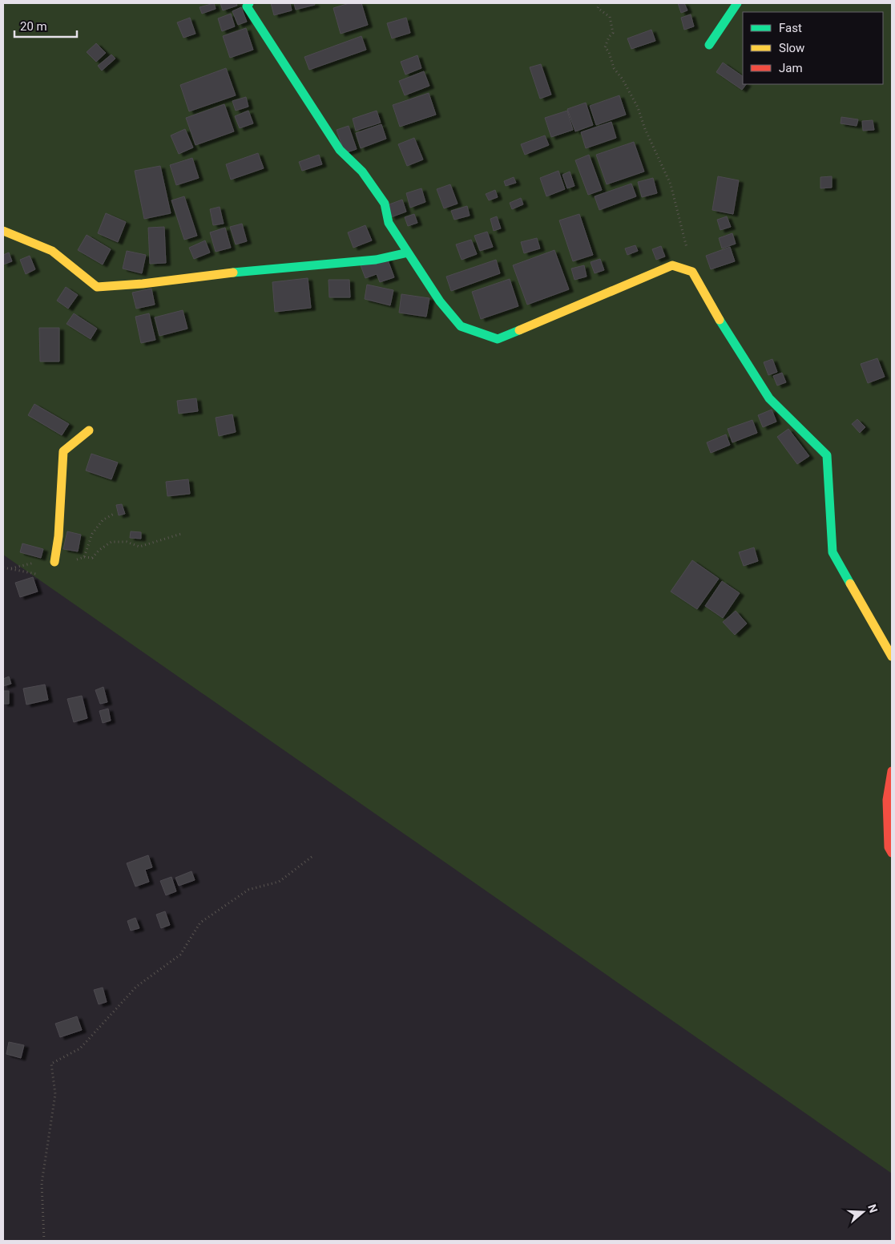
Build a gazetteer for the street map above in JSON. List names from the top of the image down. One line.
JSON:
{"legend":["Fast","Slow","Jam"],"scale_bar":"20 m","north":"right"}
